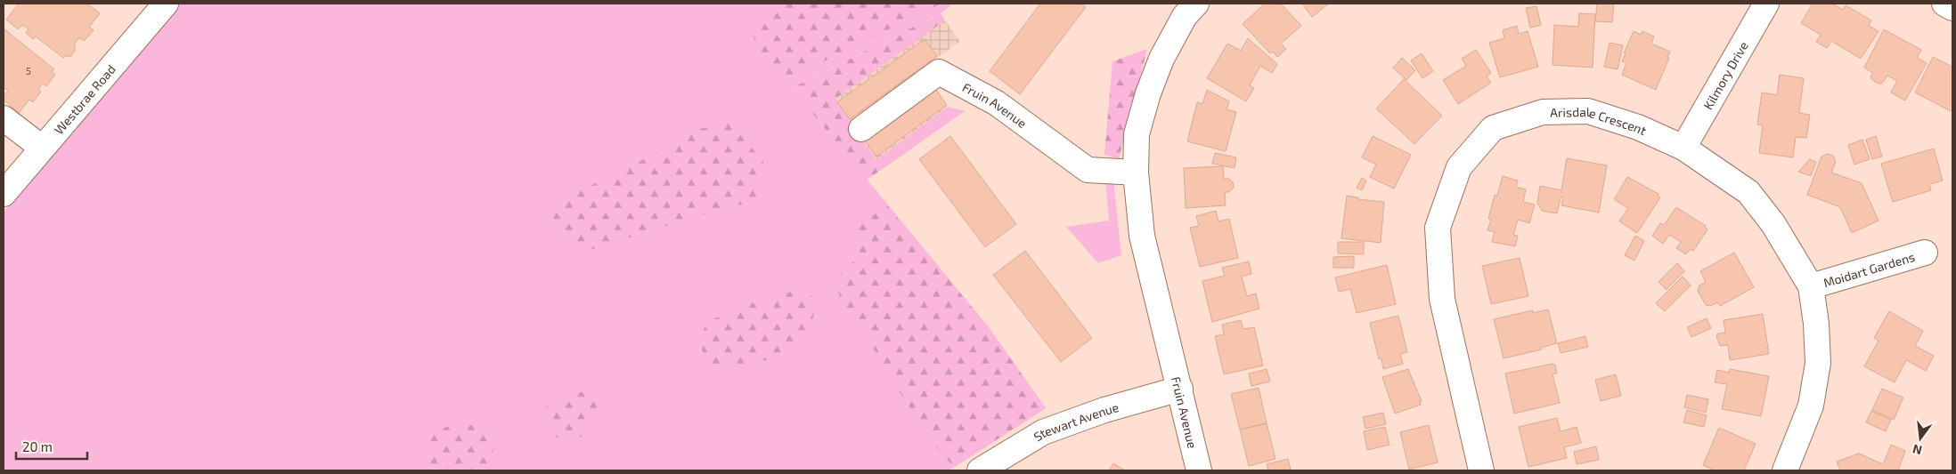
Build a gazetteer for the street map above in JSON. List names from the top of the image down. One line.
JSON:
{"streets":{"street":["Kilmory Drive","Westbrae Road","Fruin Avenue","Arisdale Crescent","Moidart Gardens","Stewart Avenue"]},"crossings":[["Kilmory Drive","Arisdale Crescent"],["Fruin Avenue","Stewart Avenue"],["Arisdale Crescent","Moidart Gardens"]],"house_numbers":["5"],"scale_bar":"20 m","north":"bottom"}
